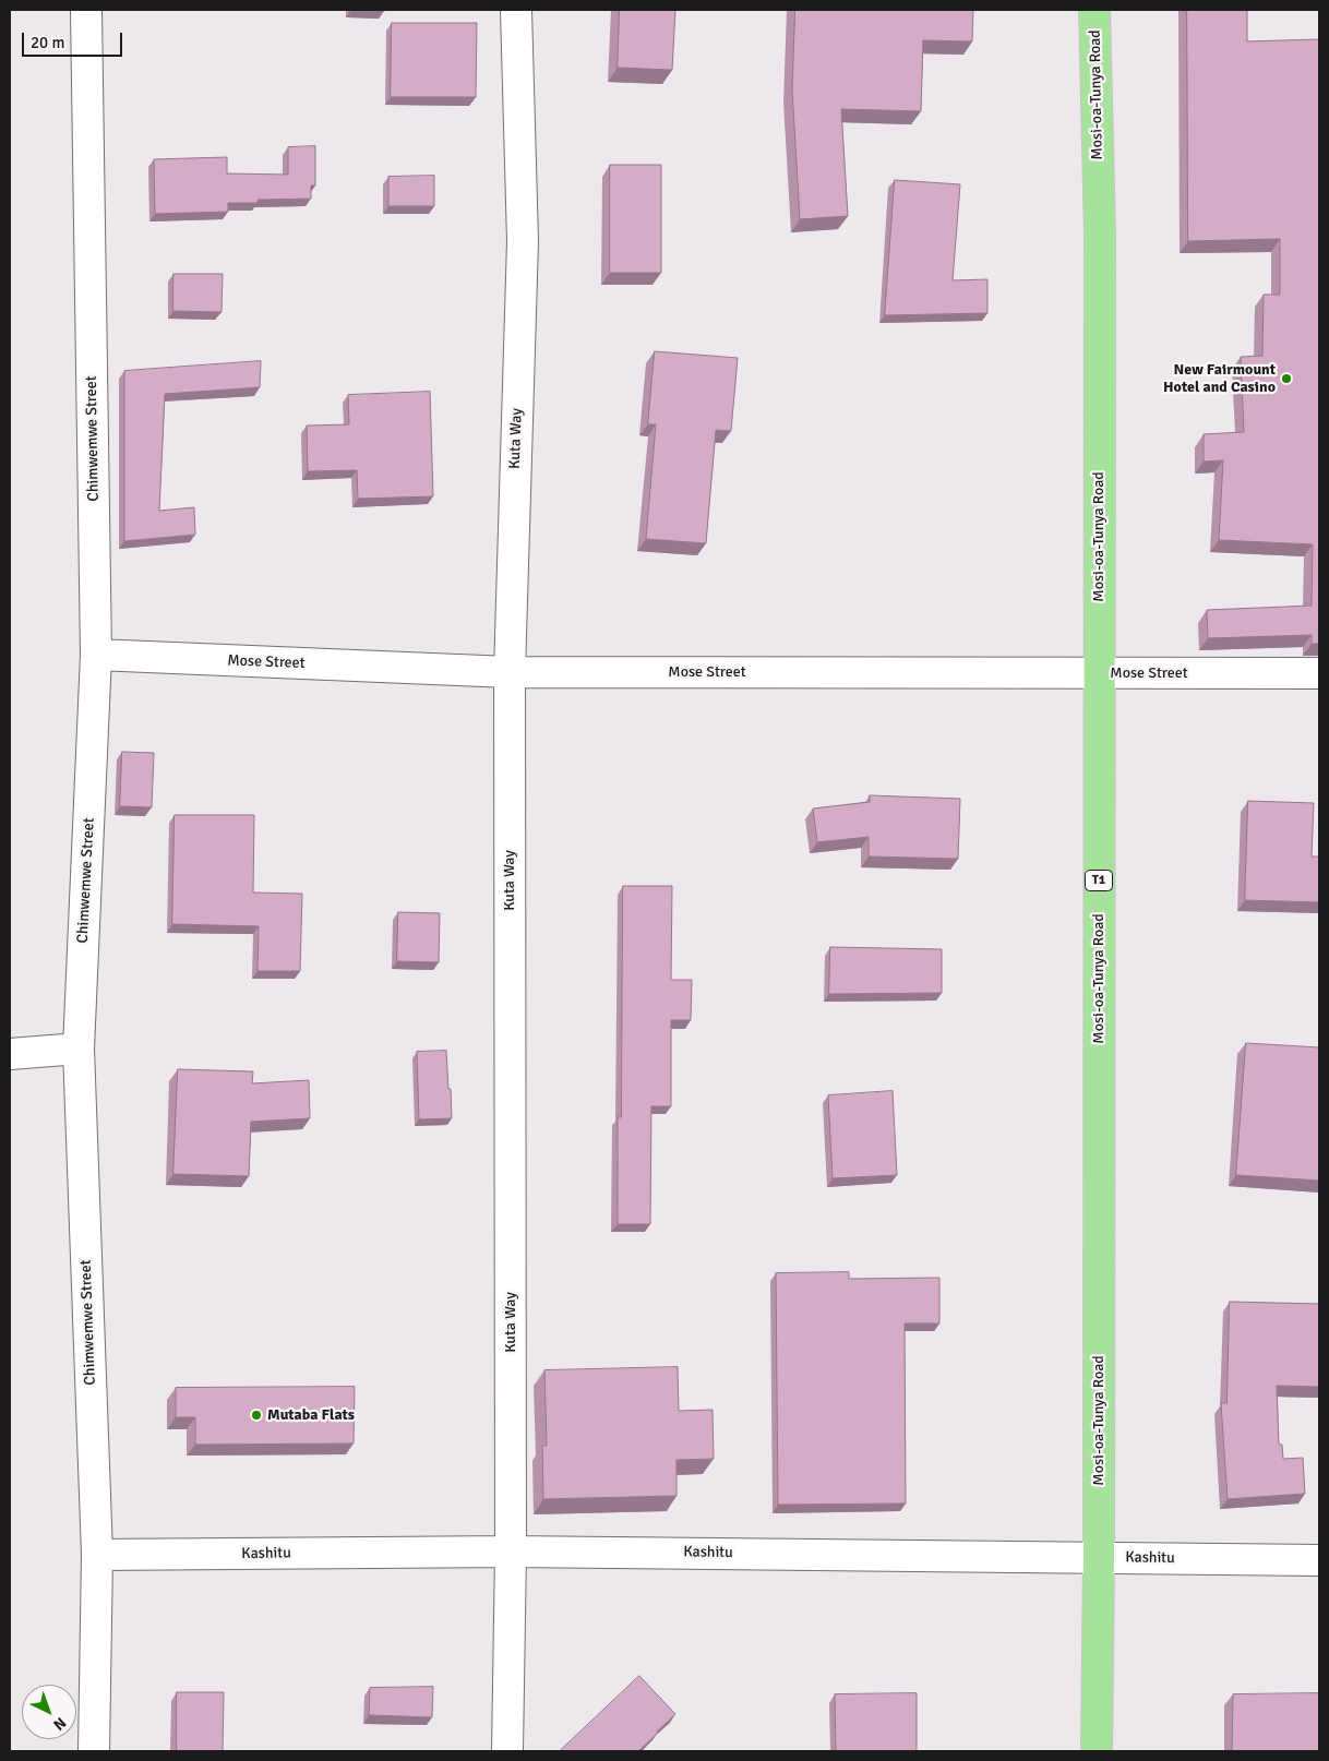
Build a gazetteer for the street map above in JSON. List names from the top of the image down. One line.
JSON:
{"streets":{"highway":["Mosi-oa-Tunya Road","T1"],"street":["Chimwemwe Street","Kuta Way","Mose Street","Kashitu"]},"crossings":[["Mosi-oa-Tunya Road","Mose Street"],["Mosi-oa-Tunya Road","Kashitu"],["Chimwemwe Street","Mose Street"],["Chimwemwe Street","Kashitu"],["Kuta Way","Mose Street"],["Kuta Way","Kashitu"]],"places":["New Fairmount Hotel and Casino","Mutaba Flats"],"scale_bar":"20 m","north":"bottom right"}
